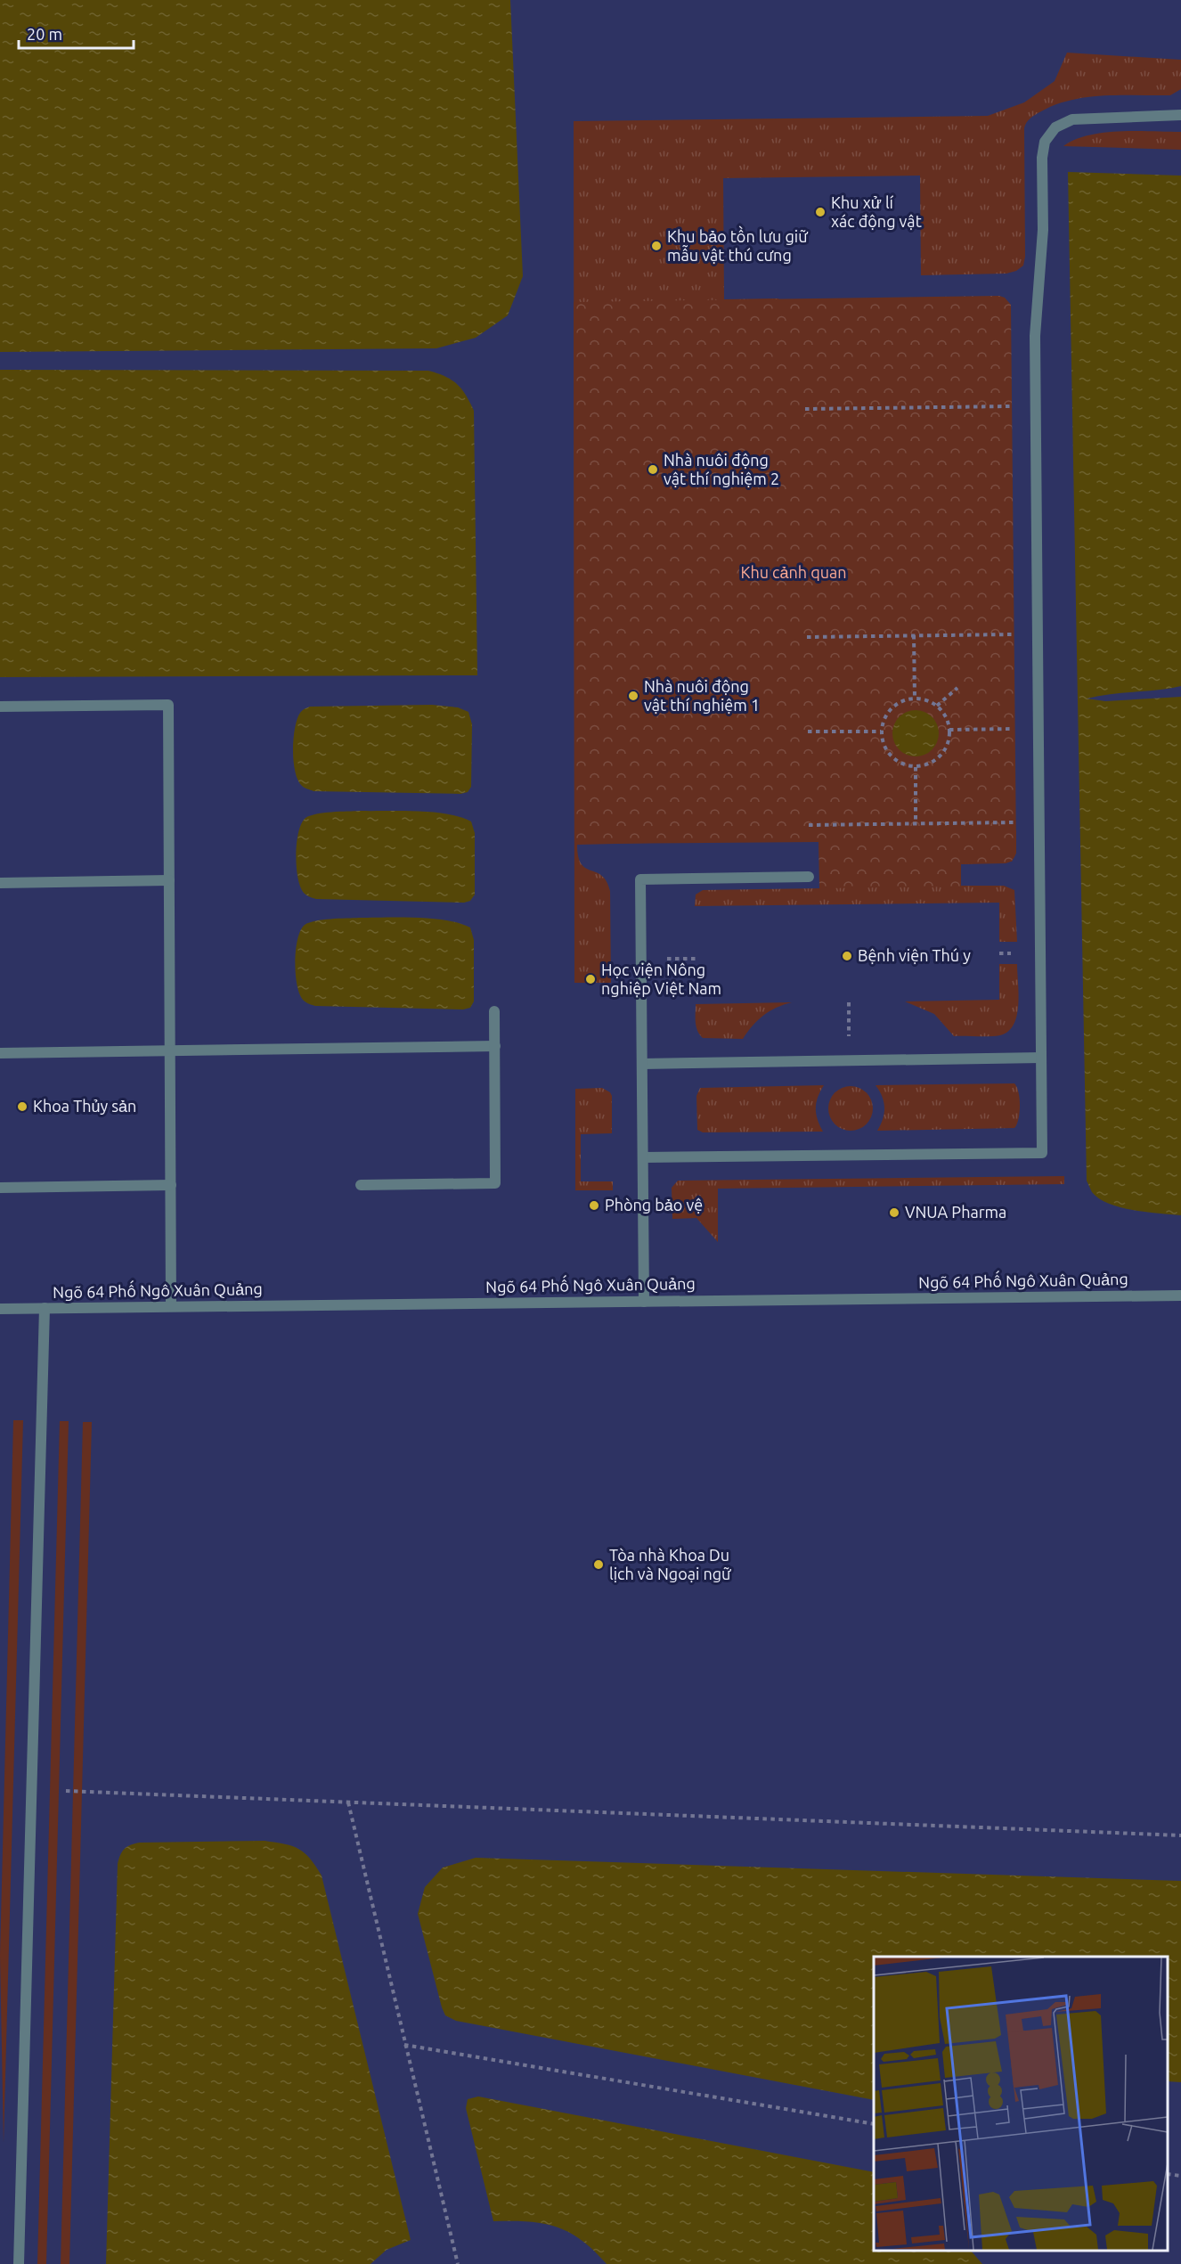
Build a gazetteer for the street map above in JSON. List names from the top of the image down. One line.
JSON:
{"streets":{"street":["Ngõ 64 Phố Ngô Xuân Quảng"]},"parks":["Khu cảnh quan"],"places":["Khu xử lí xác động vật","Khu bảo tồn lưu giữ mẫu vật thú cưng","Nhà nuôi động vật thí nghiệm 2","Nhà nuôi động vật thí nghiệm 1","Bệnh viện Thú y","Học viện Nông nghiệp Việt Nam","Khoa Thủy sản","Phòng bảo vệ","VNUA Pharma","Tòa nhà Khoa Du lịch và Ngoại ngữ"],"scale_bar":"20 m"}
